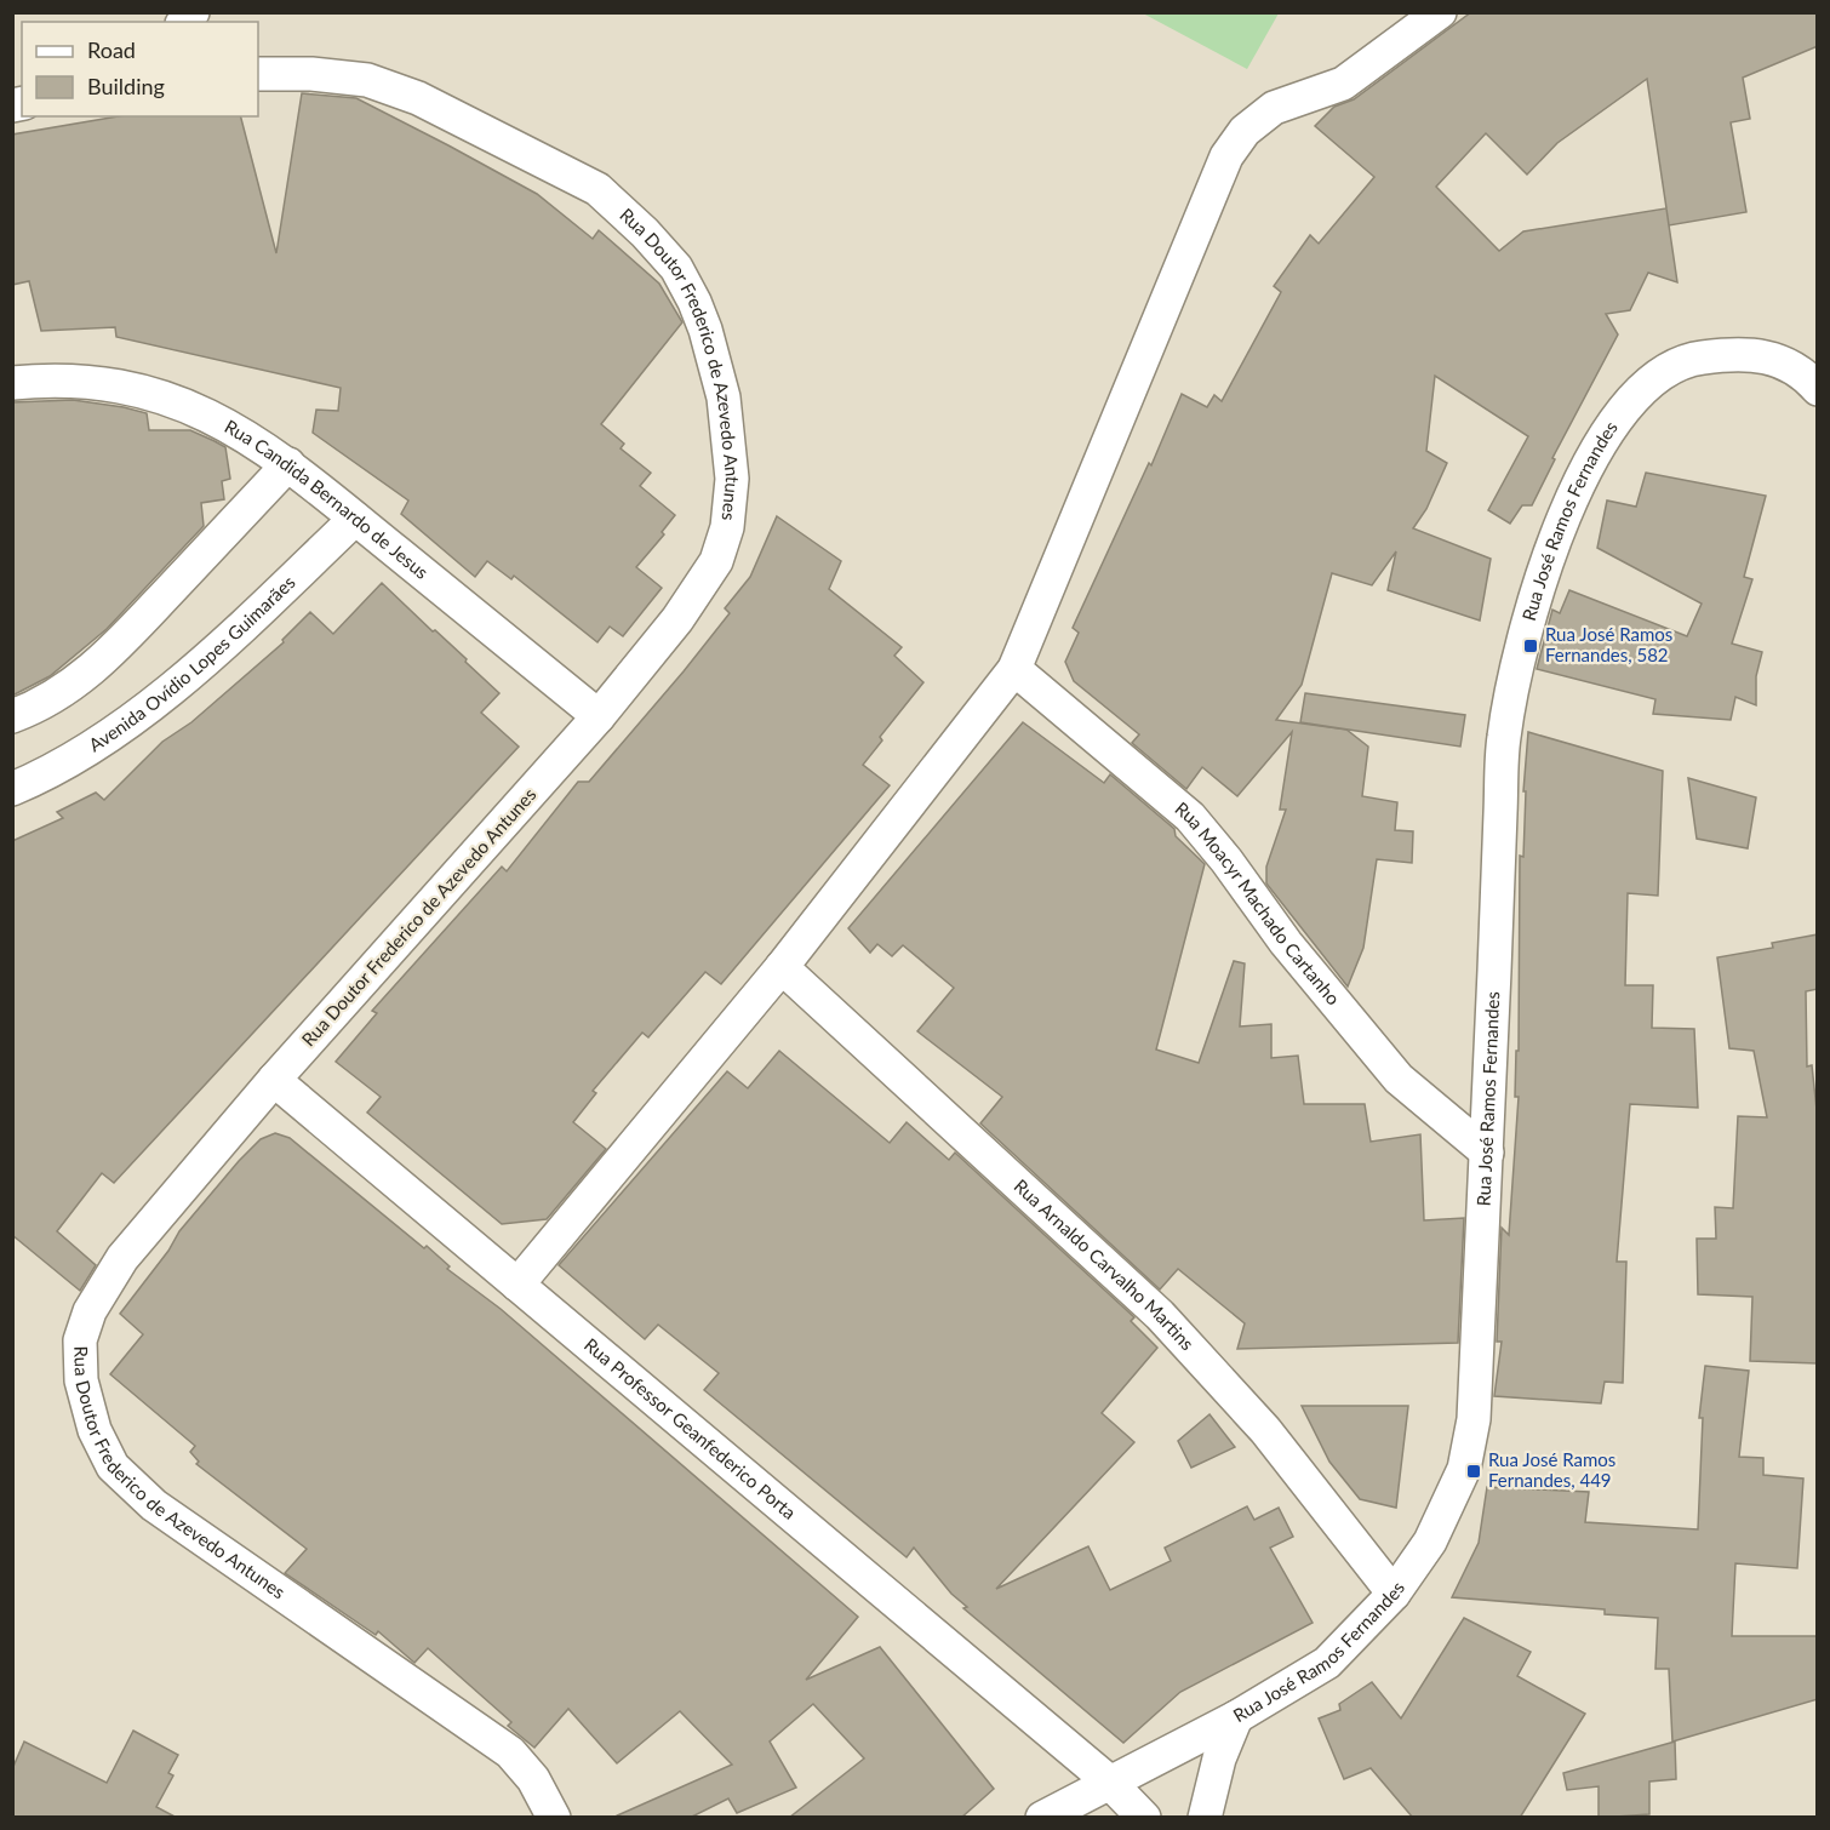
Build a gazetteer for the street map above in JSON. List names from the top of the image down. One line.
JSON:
{"streets":{"street":["Rua Doutor Frederico de Azevedo Antunes","Rua Candida Bernardo de Jesus","Rua José Ramos Fernandes","Avenida Ovídio Lopes Guimarães","Rua Moacyr Machado Cartanho","Rua Arnaldo Carvalho Martins","Rua Professor Geanfederico Porta"]},"crossings":[["Rua Doutor Frederico de Azevedo Antunes","Rua Candida Bernardo de Jesus"],["Rua Doutor Frederico de Azevedo Antunes","Rua Professor Geanfederico Porta"],["Rua Candida Bernardo de Jesus","Avenida Ovídio Lopes Guimarães"],["Rua José Ramos Fernandes","Rua Moacyr Machado Cartanho"],["Rua José Ramos Fernandes","Rua Arnaldo Carvalho Martins"],["Rua José Ramos Fernandes","Rua Professor Geanfederico Porta"]],"places":{"transit":["Rua José Ramos Fernandes, 582","Rua José Ramos Fernandes, 449"]},"legend":["Road","Building"]}
